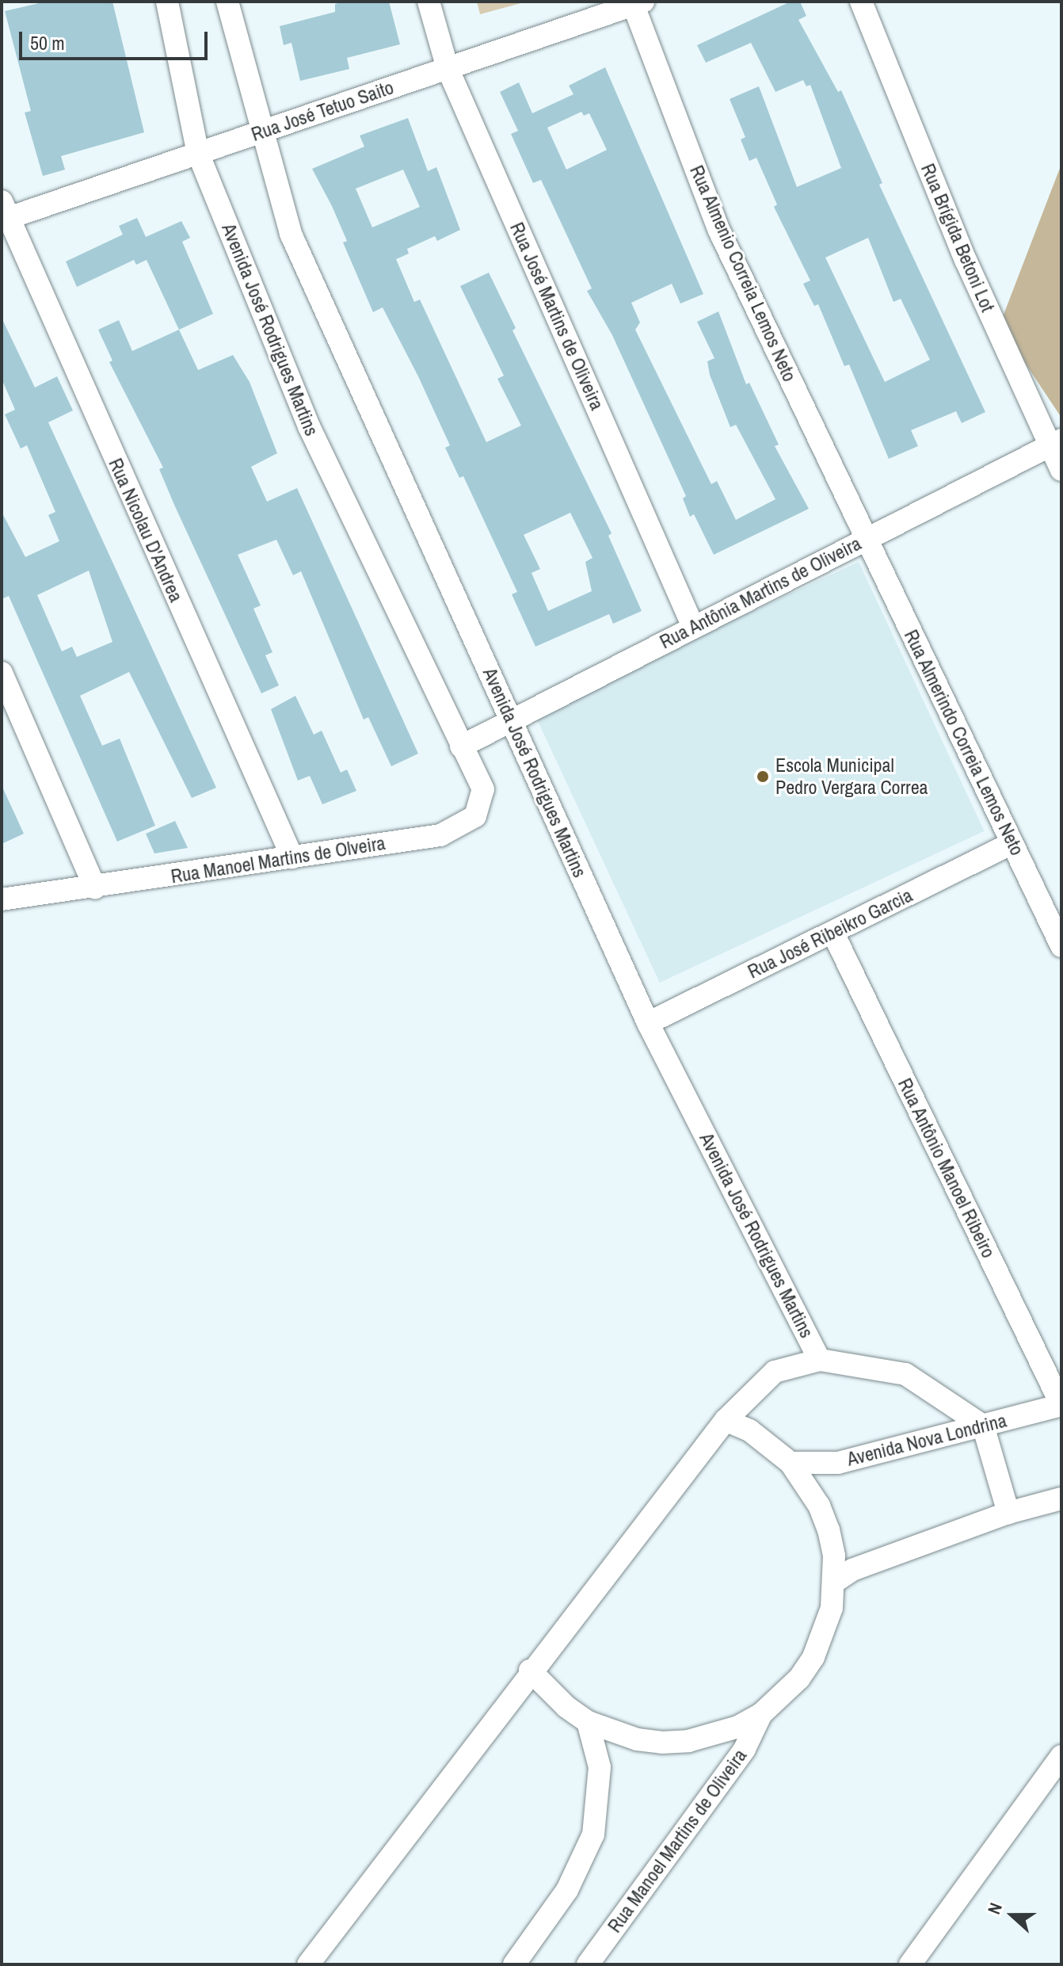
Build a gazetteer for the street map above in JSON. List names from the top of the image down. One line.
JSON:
{"streets":{"street":["Rua José Tetuo Saito","Rua Brígida Betoni Lot","Rua Almenio Correia Lemos Neto","Rua José Martins de Oliveira","Avenida José Rodrigues Martins","Rua Nicolau D'Andrea","Rua Antônia Martins de Oliveira","Rua Almerindo Correia Lemos Neto","Rua Manoel Martins de Olveira","Rua José Ribeikro Garcia","Rua Antônio Manoel Ribeiro","Avenida Nova Londrina","Rua Manoel Martins de Oliveira"]},"crossings":[["Rua José Tetuo Saito","Rua Almenio Correia Lemos Neto"],["Rua José Tetuo Saito","Rua José Martins de Oliveira"],["Rua José Tetuo Saito","Avenida José Rodrigues Martins"],["Rua José Tetuo Saito","Rua Nicolau D'Andrea"],["Rua Brígida Betoni Lot","Rua Antônia Martins de Oliveira"],["Rua Almenio Correia Lemos Neto","Rua Antônia Martins de Oliveira"],["Rua Almenio Correia Lemos Neto","Rua Almerindo Correia Lemos Neto"],["Rua José Martins de Oliveira","Rua Antônia Martins de Oliveira"],["Avenida José Rodrigues Martins","Rua Antônia Martins de Oliveira"],["Avenida José Rodrigues Martins","Rua Manoel Martins de Olveira"],["Avenida José Rodrigues Martins","Rua José Ribeikro Garcia"],["Avenida José Rodrigues Martins","Avenida Nova Londrina"],["Rua Nicolau D'Andrea","Rua Manoel Martins de Olveira"],["Rua Antônia Martins de Oliveira","Rua Almerindo Correia Lemos Neto"],["Rua Antônia Martins de Oliveira","Rua Manoel Martins de Olveira"],["Rua Almerindo Correia Lemos Neto","Rua José Ribeikro Garcia"],["Rua José Ribeikro Garcia","Rua Antônio Manoel Ribeiro"],["Rua Antônio Manoel Ribeiro","Avenida Nova Londrina"]],"places":["Escola Municipal Pedro Vergara Correa"],"scale_bar":"50 m","north":"left"}
